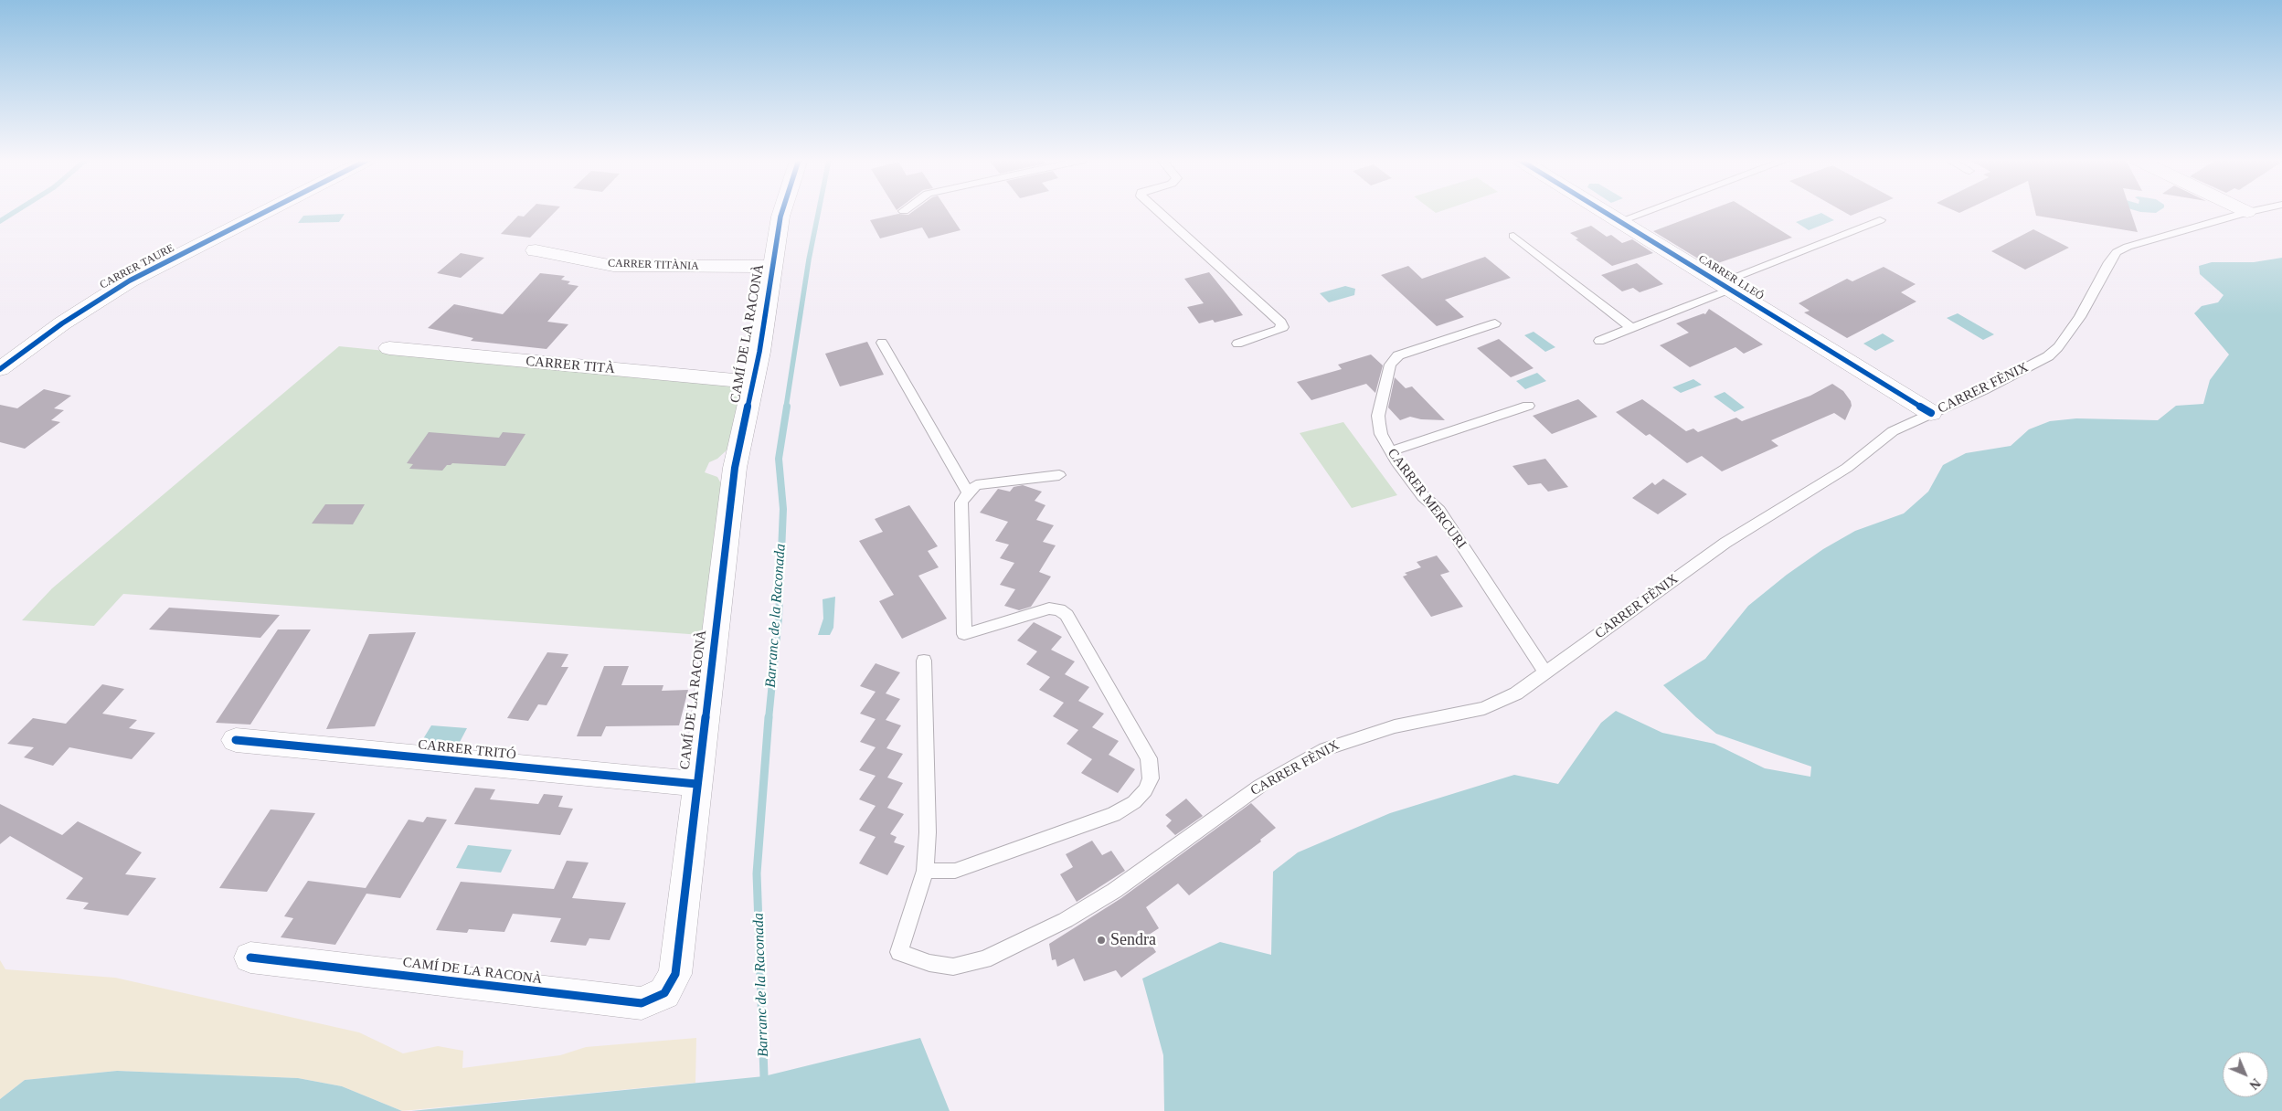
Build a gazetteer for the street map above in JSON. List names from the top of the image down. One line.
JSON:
{"streets":{"street":["CARRER TITÀNIA","CARRER TAURE","CARRER LLEÓ","CAMÍ DE LA RACONÀ","CARRER TITÀ","CARRER TRITÓ"],"lane":["CARRER FÈNIX","CARRER MERCURI"]},"crossings":[["CARRER TITÀNIA","CAMÍ DE LA RACONÀ"],["CARRER LLEÓ","CARRER FÈNIX"],["CAMÍ DE LA RACONÀ","CARRER TITÀ"],["CAMÍ DE LA RACONÀ","CARRER TRITÓ"],["CARRER FÈNIX","CARRER MERCURI"]],"water":["Barranc de la Raconada"],"places":["Sendra"],"north":"bottom right"}
